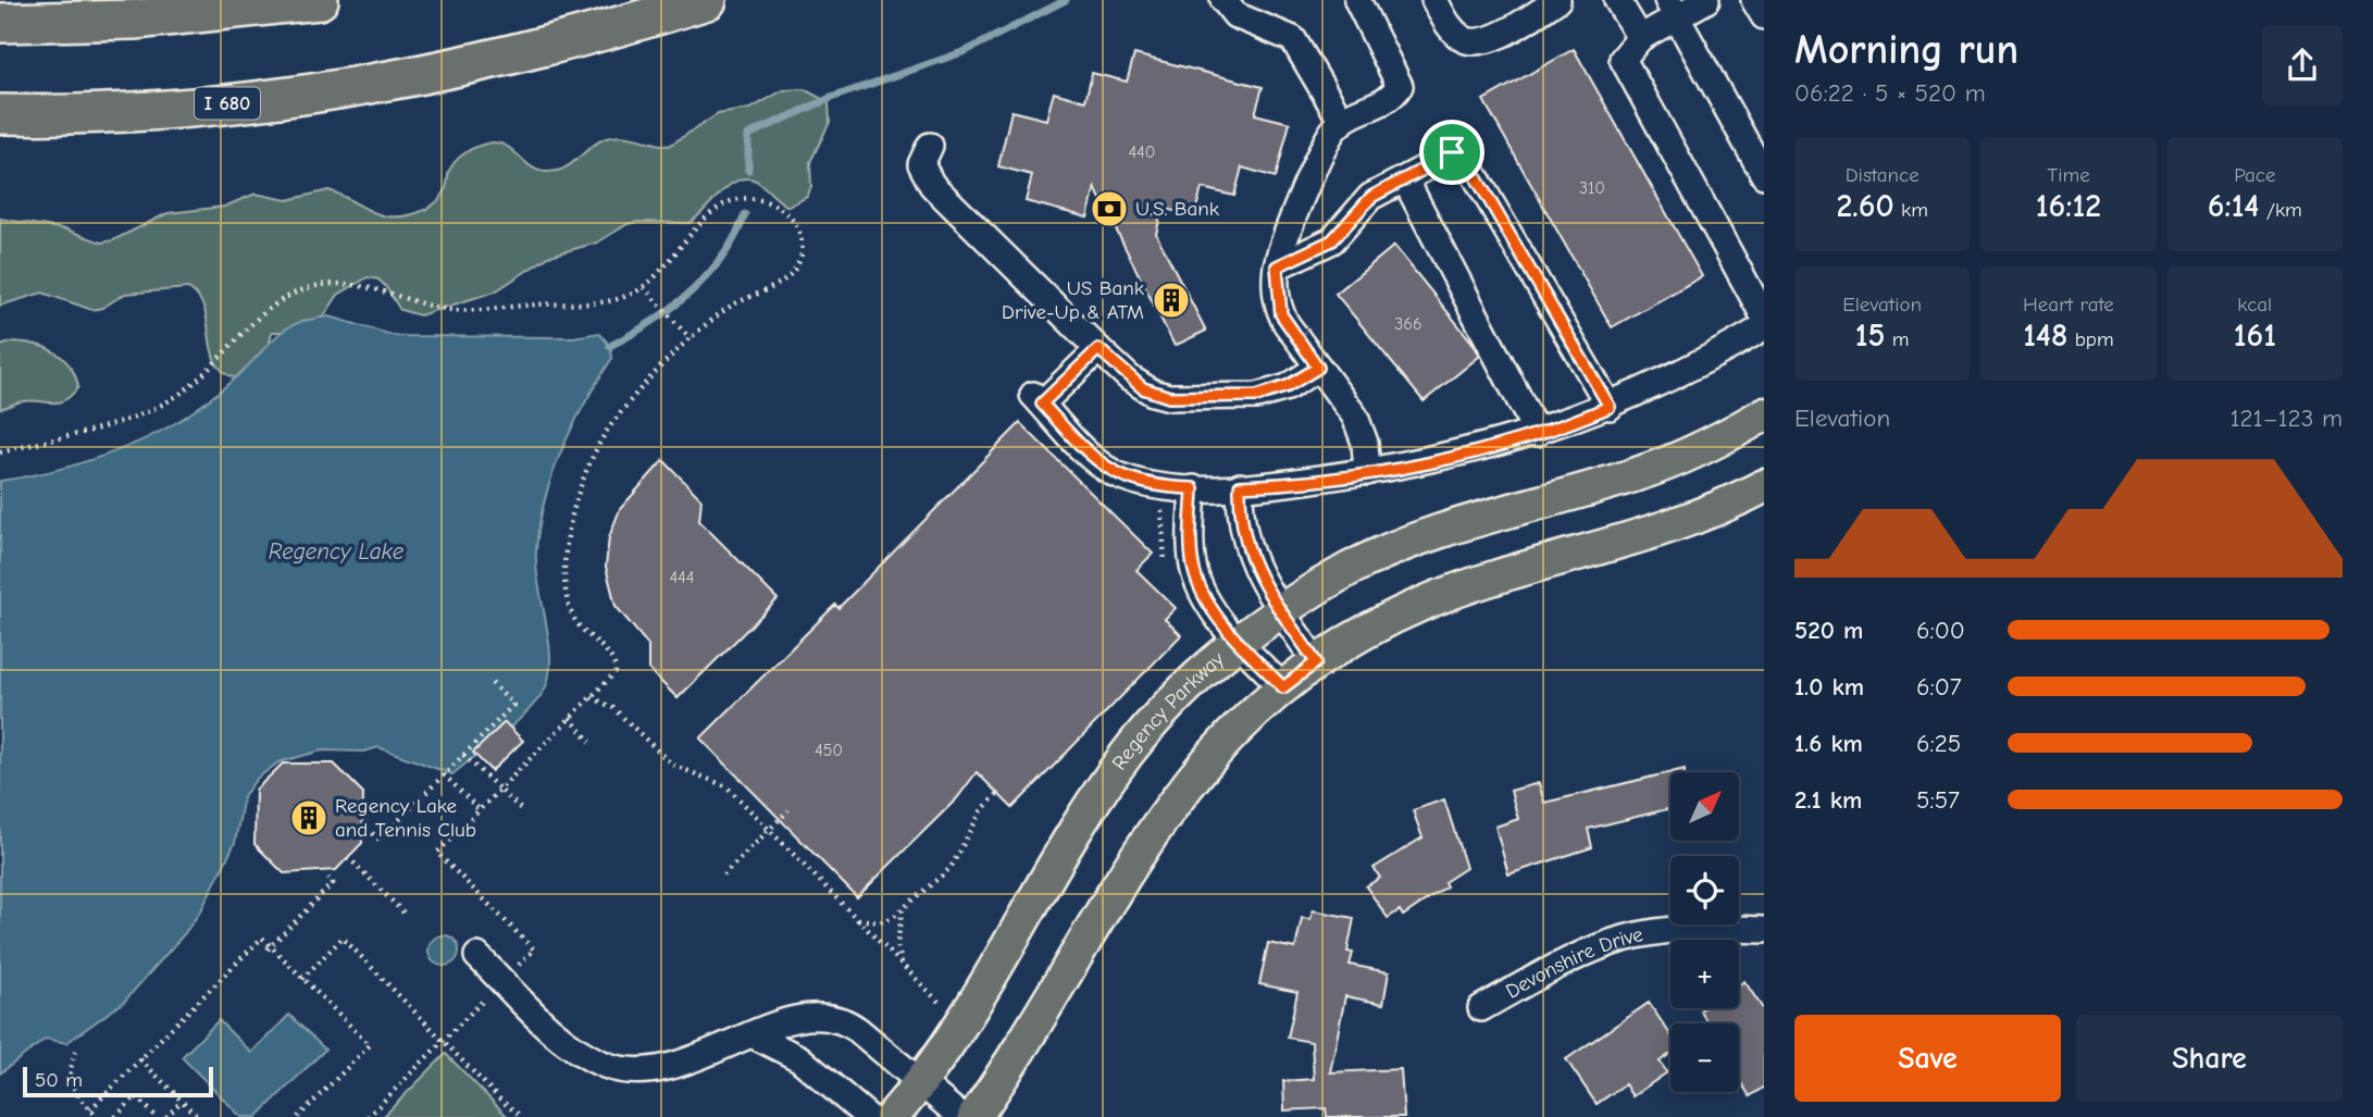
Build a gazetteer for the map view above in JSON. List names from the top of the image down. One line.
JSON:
{"streets":{"highway":["I 680"],"main road":["Regency Parkway"],"street":["Devonshire Drive"]},"water":["Regency Lake"],"places":{"bank":["U.S. Bank"],"building":["US Bank Drive-Up & ATM","Regency Lake and Tennis Club"]},"house_numbers":["440","310","366","444","450"],"scale_bar":"50 m","north":"top right","page":{"heading":["Morning run","06:22 · 5 × 520 m"],"stats":[["Distance","2.60 km"],["Time","16:12"],["Pace","6:14 /km"],["Elevation","15 m"],["Heart rate","148 bpm"],["kcal","161"]],"chart":["Elevation","121–123 m"],"list":[{"name":"520 m","note":"6:00"},{"name":"1.0 km","note":"6:07"},{"name":"1.6 km","note":"6:25"},{"name":"2.1 km","note":"5:57"}],"map_buttons":["+","−"],"buttons":["Save","Share"],"scale":"50 m"}}
